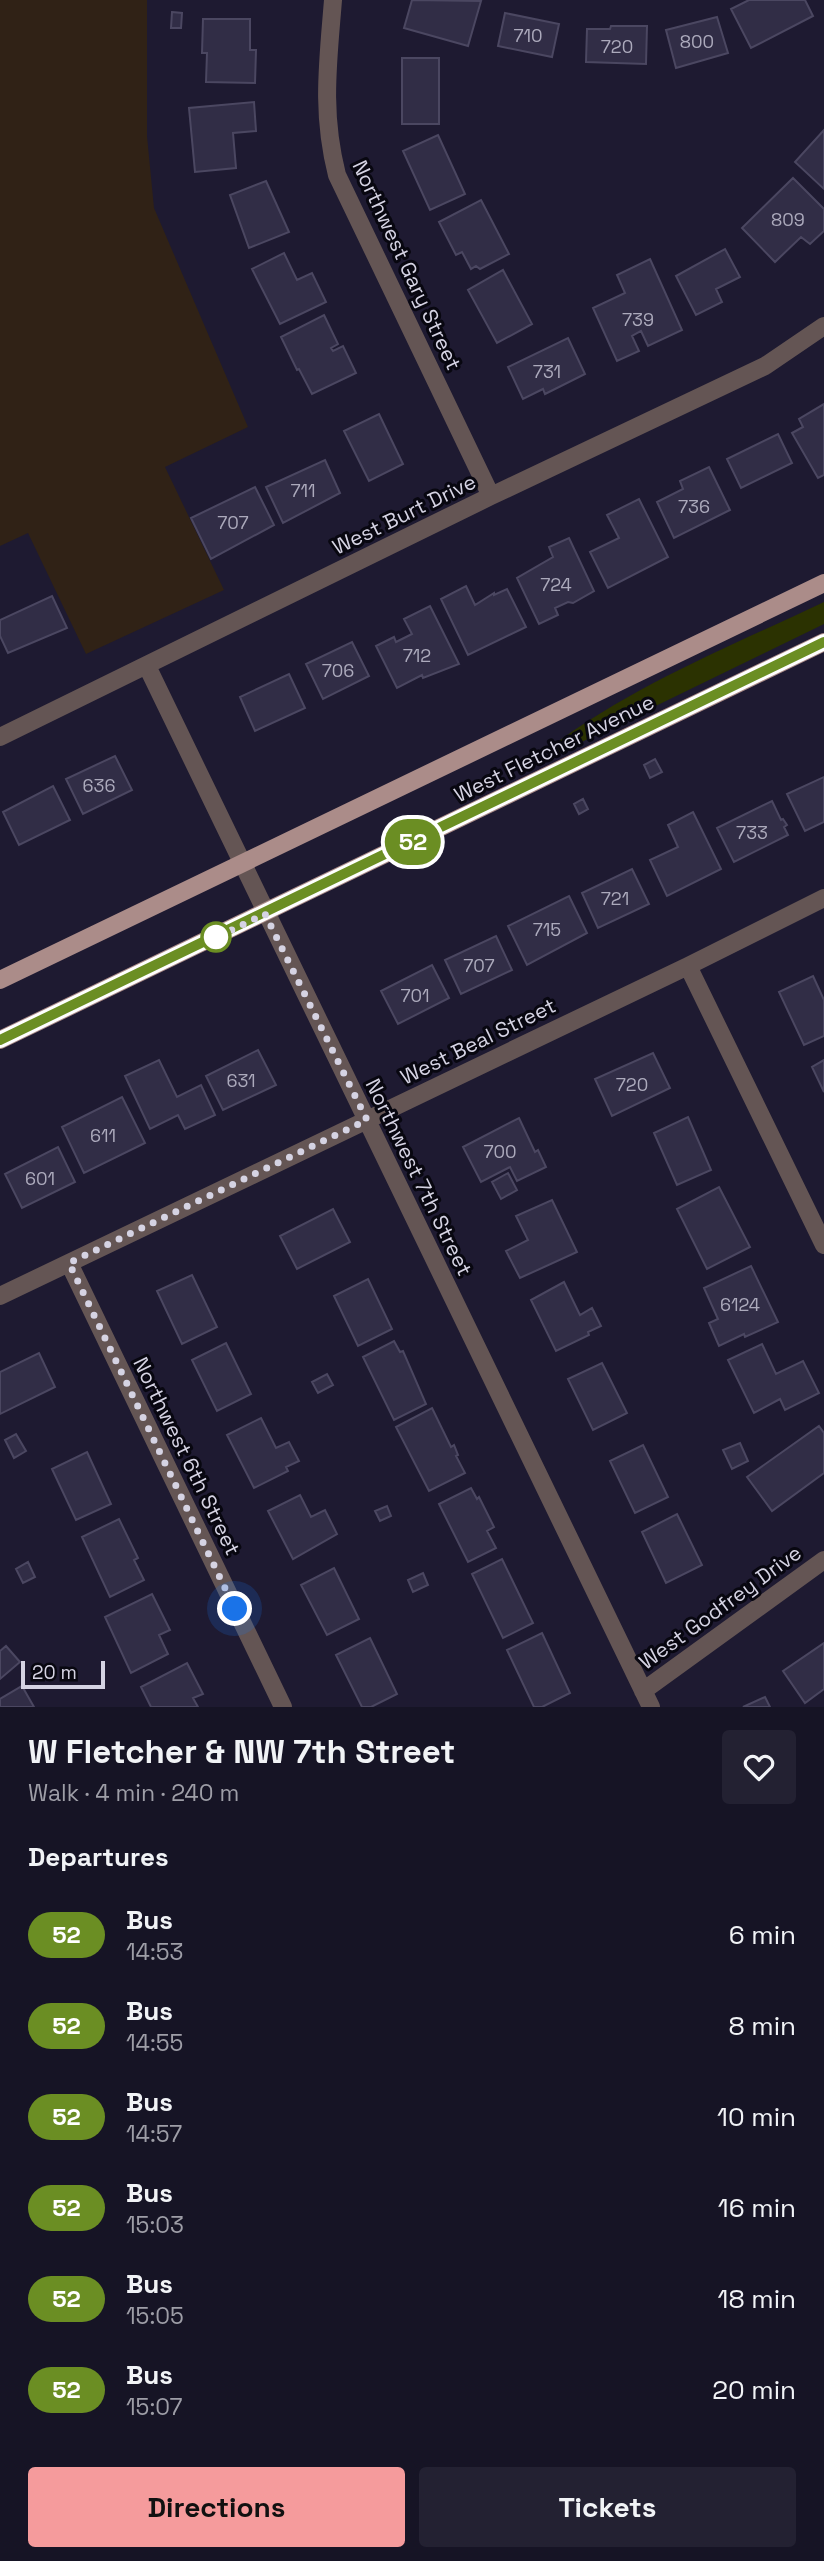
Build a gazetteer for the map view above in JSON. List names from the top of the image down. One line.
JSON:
{"streets":{"main road":["West Fletcher Avenue"],"street":["Northwest Gary Street","West Burt Drive","West Beal Street","Northwest 7th Street","Northwest 6th Street","West Godfrey Drive"]},"crossings":[["Northwest Gary Street","West Burt Drive"],["West Burt Drive","Northwest 7th Street"],["West Fletcher Avenue","Northwest 7th Street"],["West Beal Street","Northwest 7th Street"],["West Beal Street","Northwest 6th Street"],["Northwest 7th Street","West Godfrey Drive"]],"lines":["bus line 52"],"house_numbers":["710","800","720","809","739","731","711","736","707","724","712","706","636","733","721","715","707","701","631","720","611","700","601","6124"],"scale_bar":"20 m","page":{"on_map":"52","scale":"20 m","heading":[["W Fletcher & NW 7th Street","Walk · 4 min · 240 m"],"Departures"],"list":[{"mark":"52","name":"Bus","note":"14:53","value":"6 min"},{"mark":"52","name":"Bus","note":"14:55","value":"8 min"},{"mark":"52","name":"Bus","note":"14:57","value":"10 min"},{"mark":"52","name":"Bus","note":"15:03","value":"16 min"},{"mark":"52","name":"Bus","note":"15:05","value":"18 min"},{"mark":"52","name":"Bus","note":"15:07","value":"20 min"}],"buttons":["Directions","Tickets"]}}
